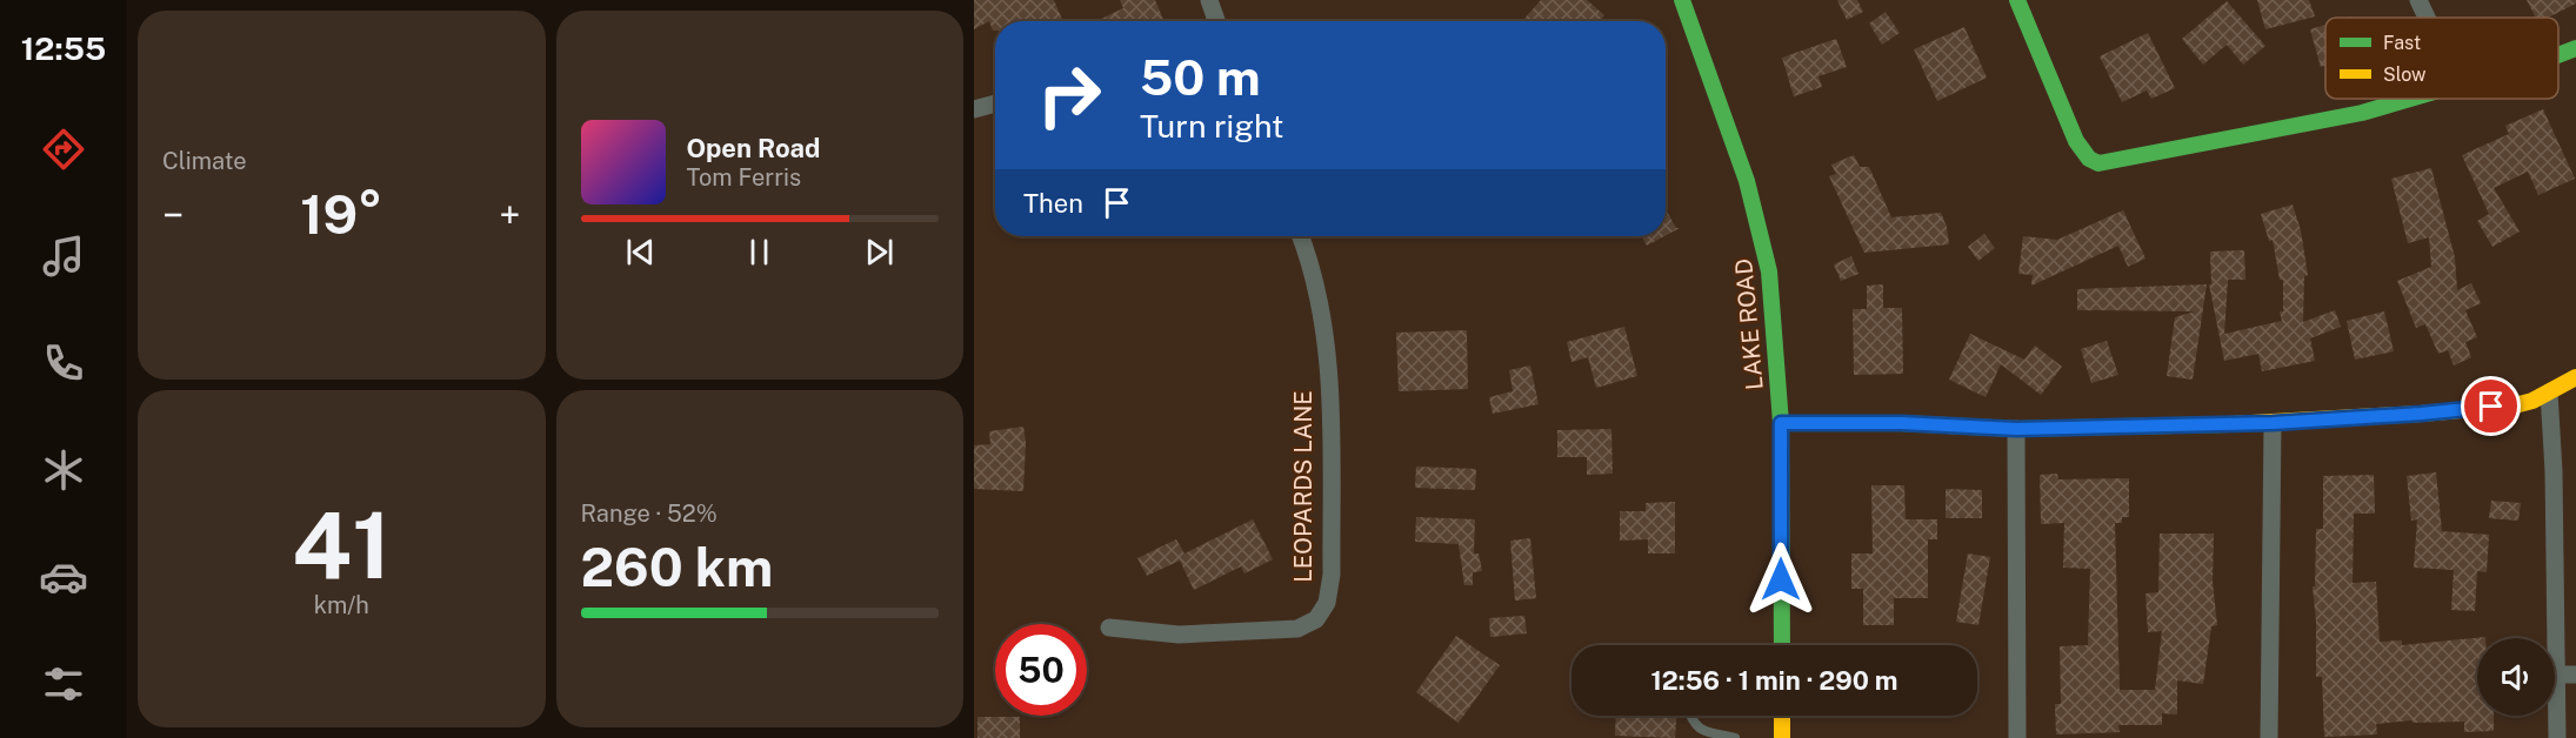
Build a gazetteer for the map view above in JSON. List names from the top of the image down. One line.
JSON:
{"streets":{"street":["LAKE ROAD","LEOPARDS LANE"]},"legend":["Fast","Slow"],"page":{"tabs":"12:55","tile":["Climate",["41","km/h"],["Range · 52%","260 km"]],"turn":["50 m","Turn right"],"song":["Open Road","Tom Ferris"],"then":"Then","heat":["−","19°","+"],"limit":"50","trip":"12:56 · 1 min · 290 m"}}
